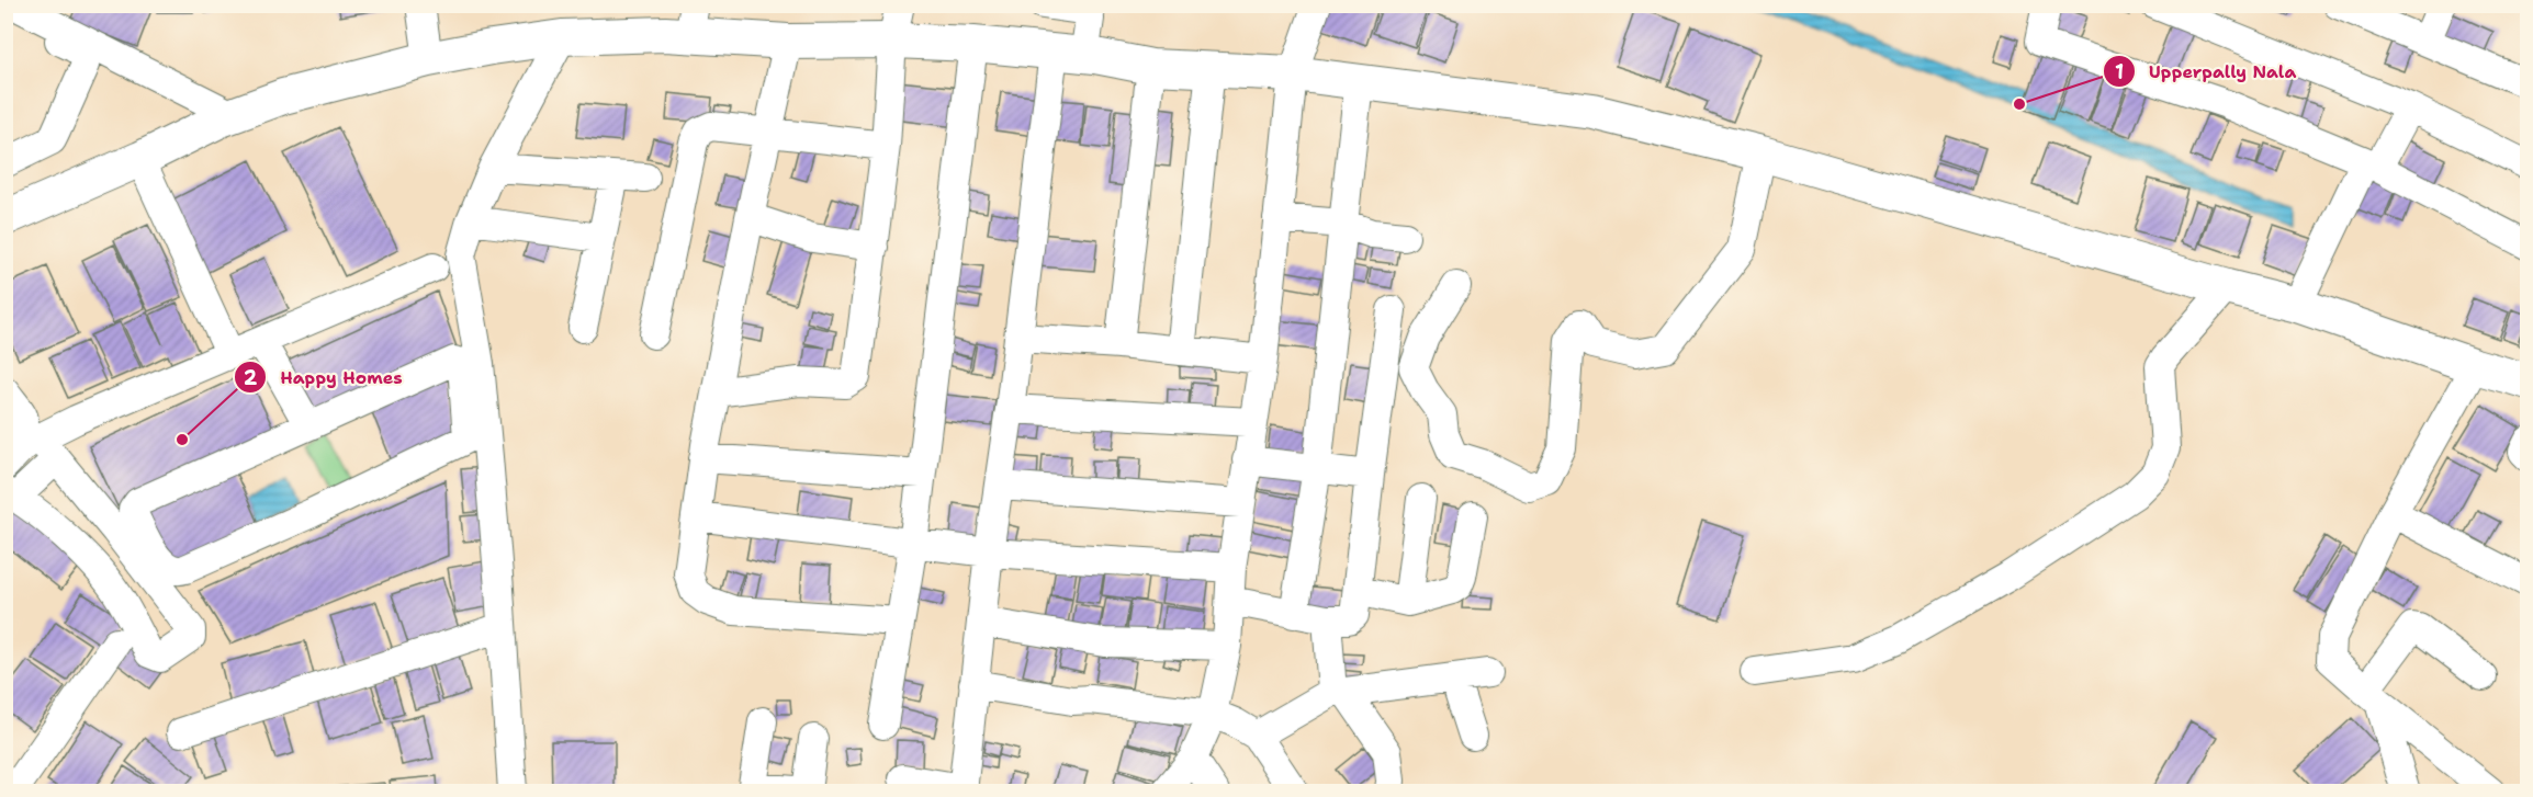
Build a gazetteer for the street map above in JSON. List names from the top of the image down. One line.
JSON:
{"places":["Upperpally Nala","Happy Homes"]}
